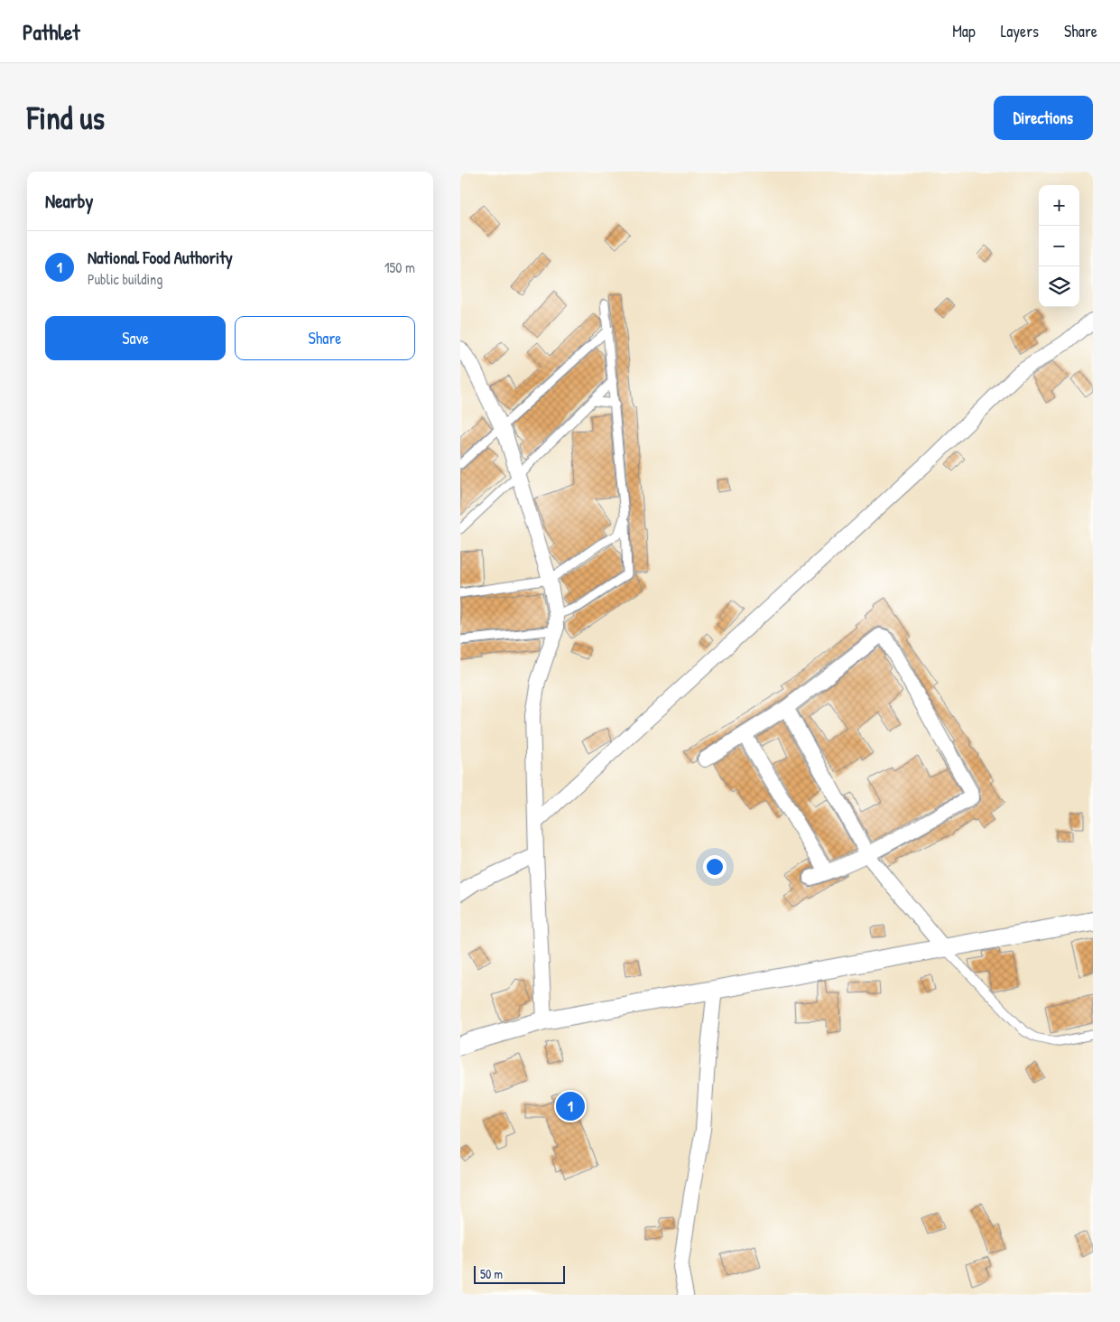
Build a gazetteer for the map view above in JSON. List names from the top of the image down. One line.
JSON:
{"scale_bar":"50 m","page":{"header":"Pathlet","nav":["Map","Layers","Share"],"buttons":["Directions",["Save","Share"]],"title":"Find us","heading":"Nearby","map_buttons":["+","−"],"list":[{"mark":"1","name":"National Food Authority","note":"Public building","value":"150 m"}],"pins":"1","scale":"50 m"}}
